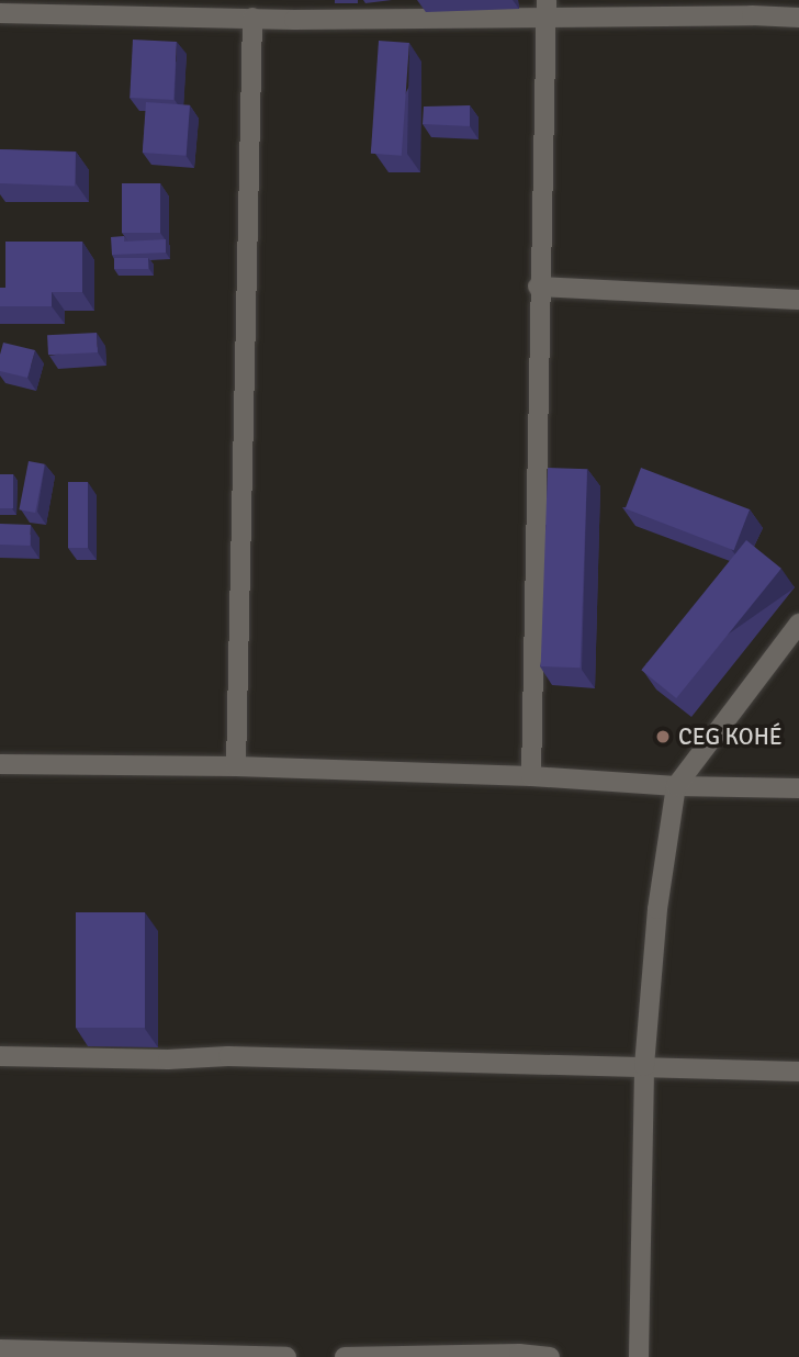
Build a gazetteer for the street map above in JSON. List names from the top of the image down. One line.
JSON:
{"places":["CEG KOHÉ"]}
